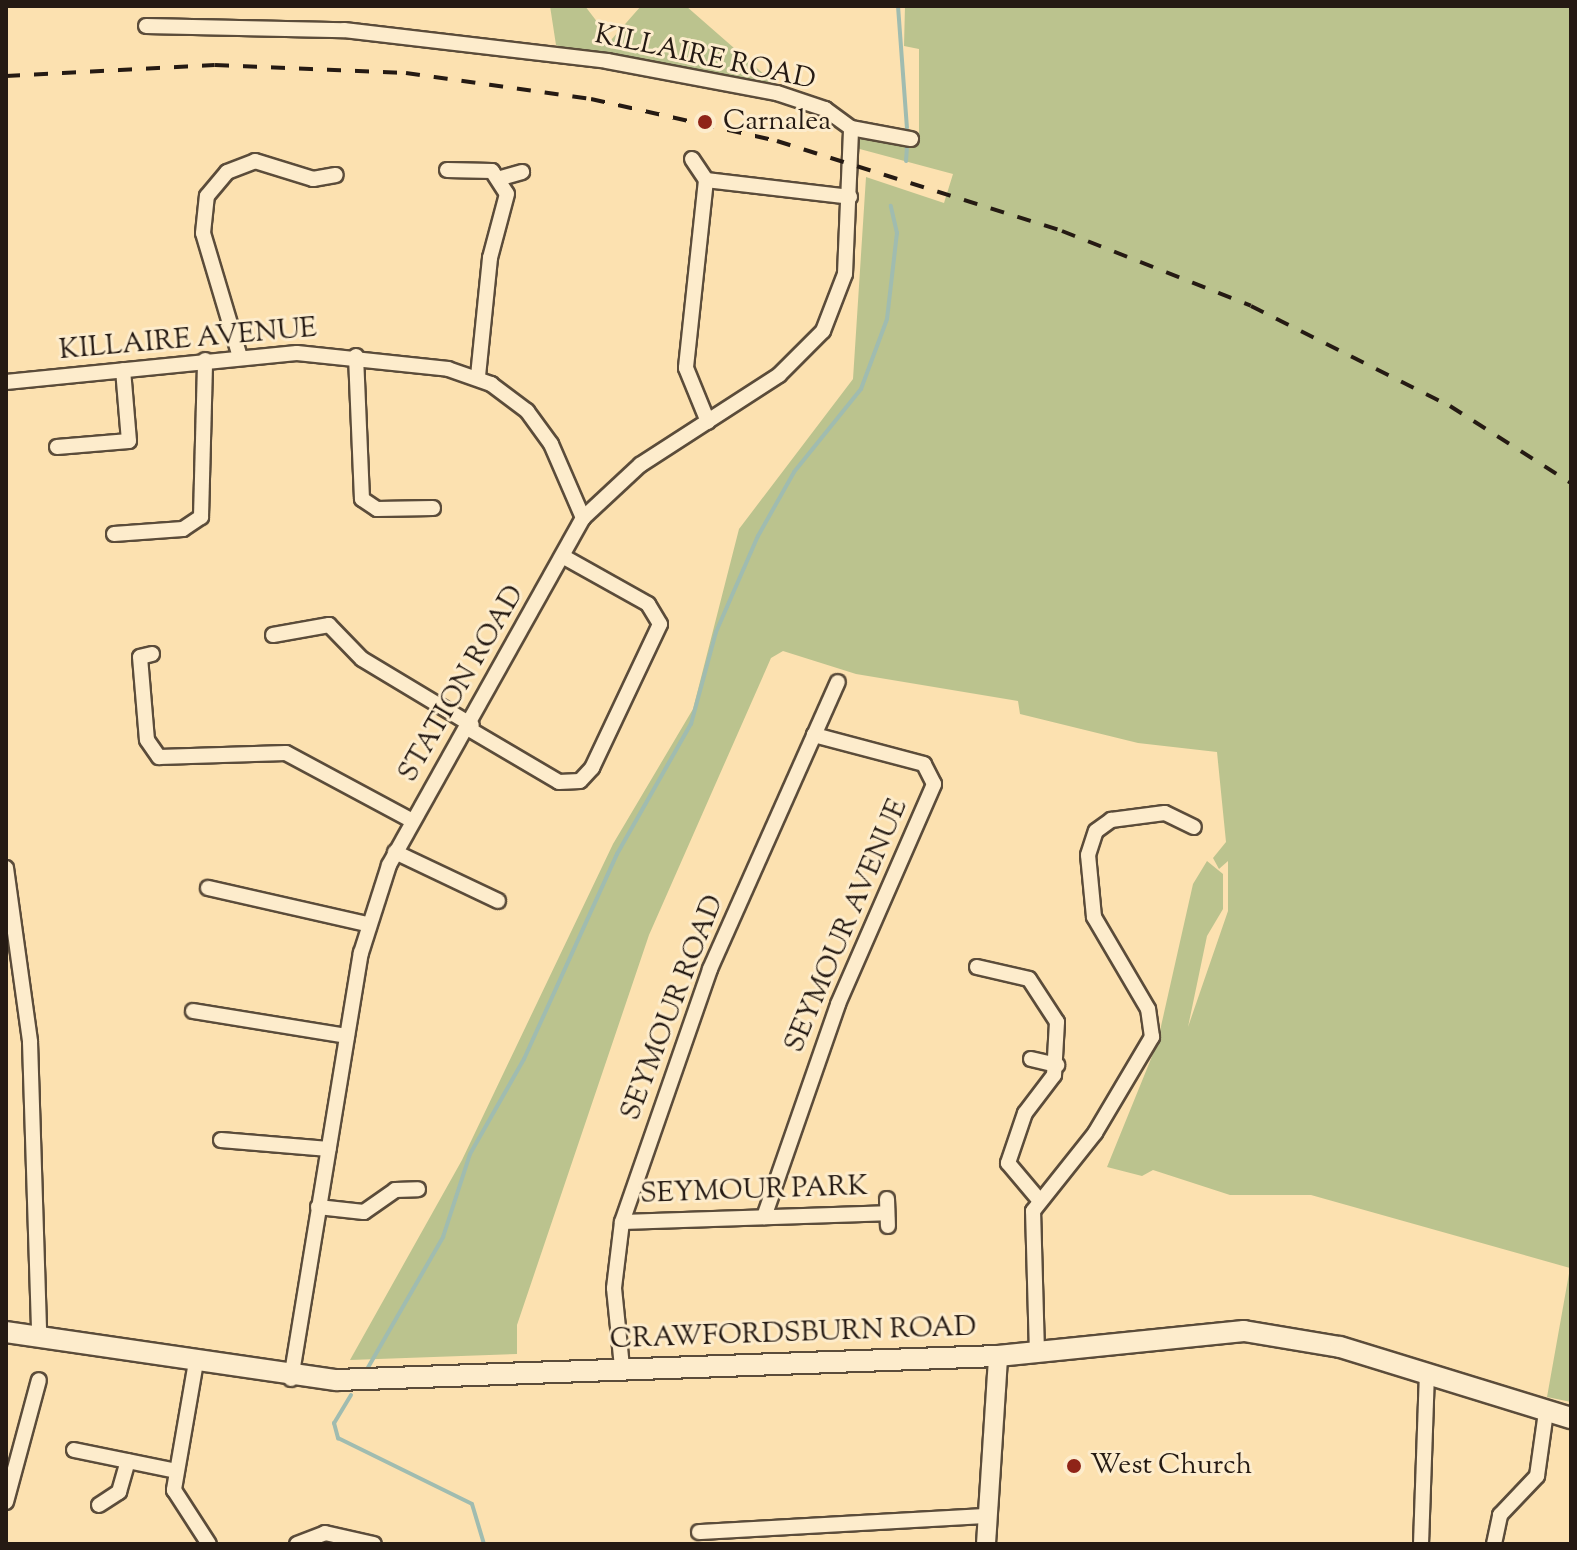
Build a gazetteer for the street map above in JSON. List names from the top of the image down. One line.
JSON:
{"streets":{"main road":["CRAWFORDSBURN ROAD"],"street":["KILLAIRE ROAD","KILLAIRE AVENUE","STATION ROAD","SEYMOUR AVENUE","SEYMOUR ROAD","SEYMOUR PARK"]},"crossings":[["KILLAIRE ROAD","STATION ROAD"],["KILLAIRE AVENUE","STATION ROAD"],["STATION ROAD","CRAWFORDSBURN ROAD"],["SEYMOUR AVENUE","SEYMOUR ROAD"],["SEYMOUR AVENUE","SEYMOUR PARK"],["SEYMOUR ROAD","SEYMOUR PARK"],["SEYMOUR ROAD","CRAWFORDSBURN ROAD"]],"places":["Carnalea","West Church"]}
